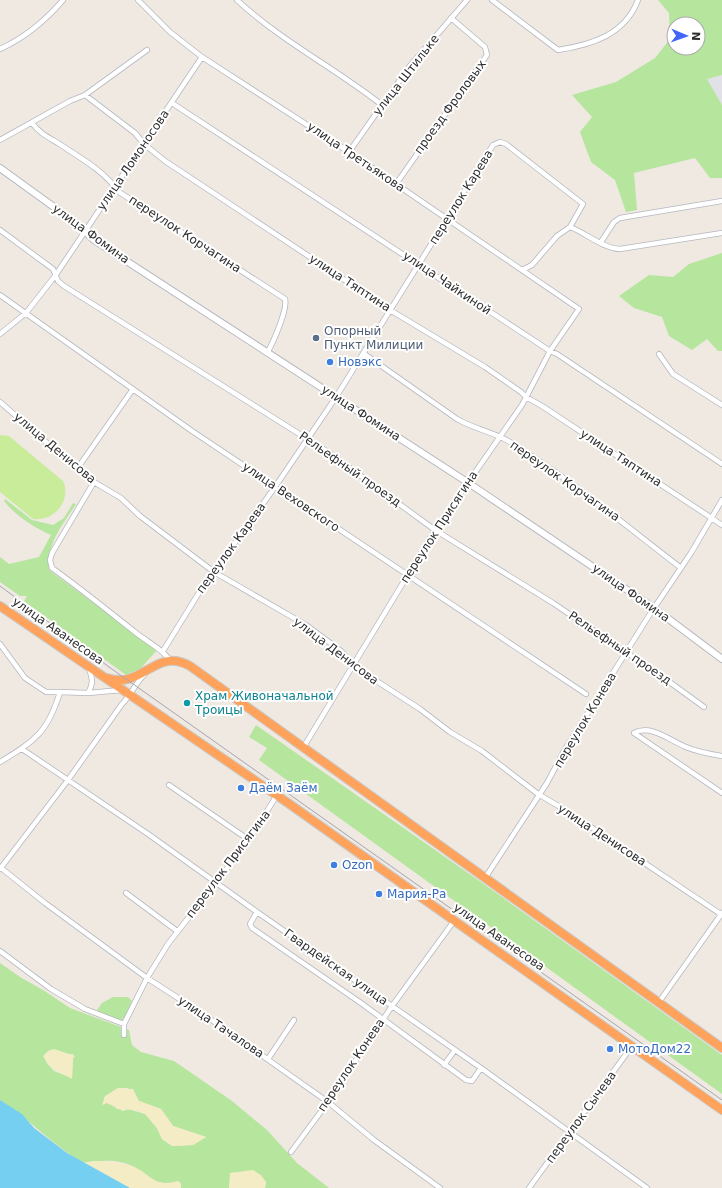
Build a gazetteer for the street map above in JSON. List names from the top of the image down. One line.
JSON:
{"streets":{"highway":["улица Аванесова"],"street":["улица Штильке","проезд Фроловых","улица Третьякова","улица Ломоносова","переулок Карева","улица Фомина","переулок Корчагина","улица Тяптина","улица Чайкиной","улица Денисова","Рельефный проезд","улица Веховского","переулок Присягина","переулок Конева","Гвардейская улица","улица Тачалова","переулок Сычева"]},"crossings":[["улица Штильке","проезд Фроловых"],["улица Штильке","улица Третьякова"],["проезд Фроловых","улица Третьякова"],["улица Третьякова","улица Ломоносова"],["улица Третьякова","переулок Карева"],["улица Третьякова","переулок Присягина"],["улица Ломоносова","улица Фомина"],["улица Ломоносова","переулок Корчагина"],["улица Ломоносова","улица Тяптина"],["улица Ломоносова","улица Чайкиной"],["улица Ломоносова","Рельефный проезд"],["улица Ломоносова","улица Веховского"],["переулок Карева","улица Фомина"],["переулок Карева","переулок Корчагина"],["переулок Карева","улица Тяптина"],["переулок Карева","улица Чайкиной"],["переулок Карева","улица Денисова"],["переулок Карева","Рельефный проезд"],["переулок Карева","улица Веховского"],["улица Фомина","переулок Корчагина"],["улица Фомина","переулок Присягина"],["улица Фомина","переулок Конева"],["переулок Корчагина","переулок Присягина"],["переулок Корчагина","переулок Конева"],["улица Тяптина","переулок Присягина"],["улица Тяптина","переулок Конева"],["улица Чайкиной","переулок Присягина"],["улица Денисова","переулок Присягина"],["улица Денисова","переулок Конева"],["Рельефный проезд","переулок Присягина"],["Рельефный проезд","переулок Конева"],["улица Веховского","переулок Присягина"],["переулок Присягина","улица Аванесова"],["переулок Присягина","Гвардейская улица"],["переулок Присягина","улица Тачалова"],["улица Аванесова","переулок Конева"],["улица Аванесова","переулок Сычева"],["переулок Конева","Гвардейская улица"],["переулок Конева","улица Тачалова"],["Гвардейская улица","переулок Сычева"]],"places":["Опорный Пункт Милиции","Новэкс","Храм Живоначальной Троицы","Даём Заём","Ozon","Мария-Ра","МотоДом22"],"north":"right"}
